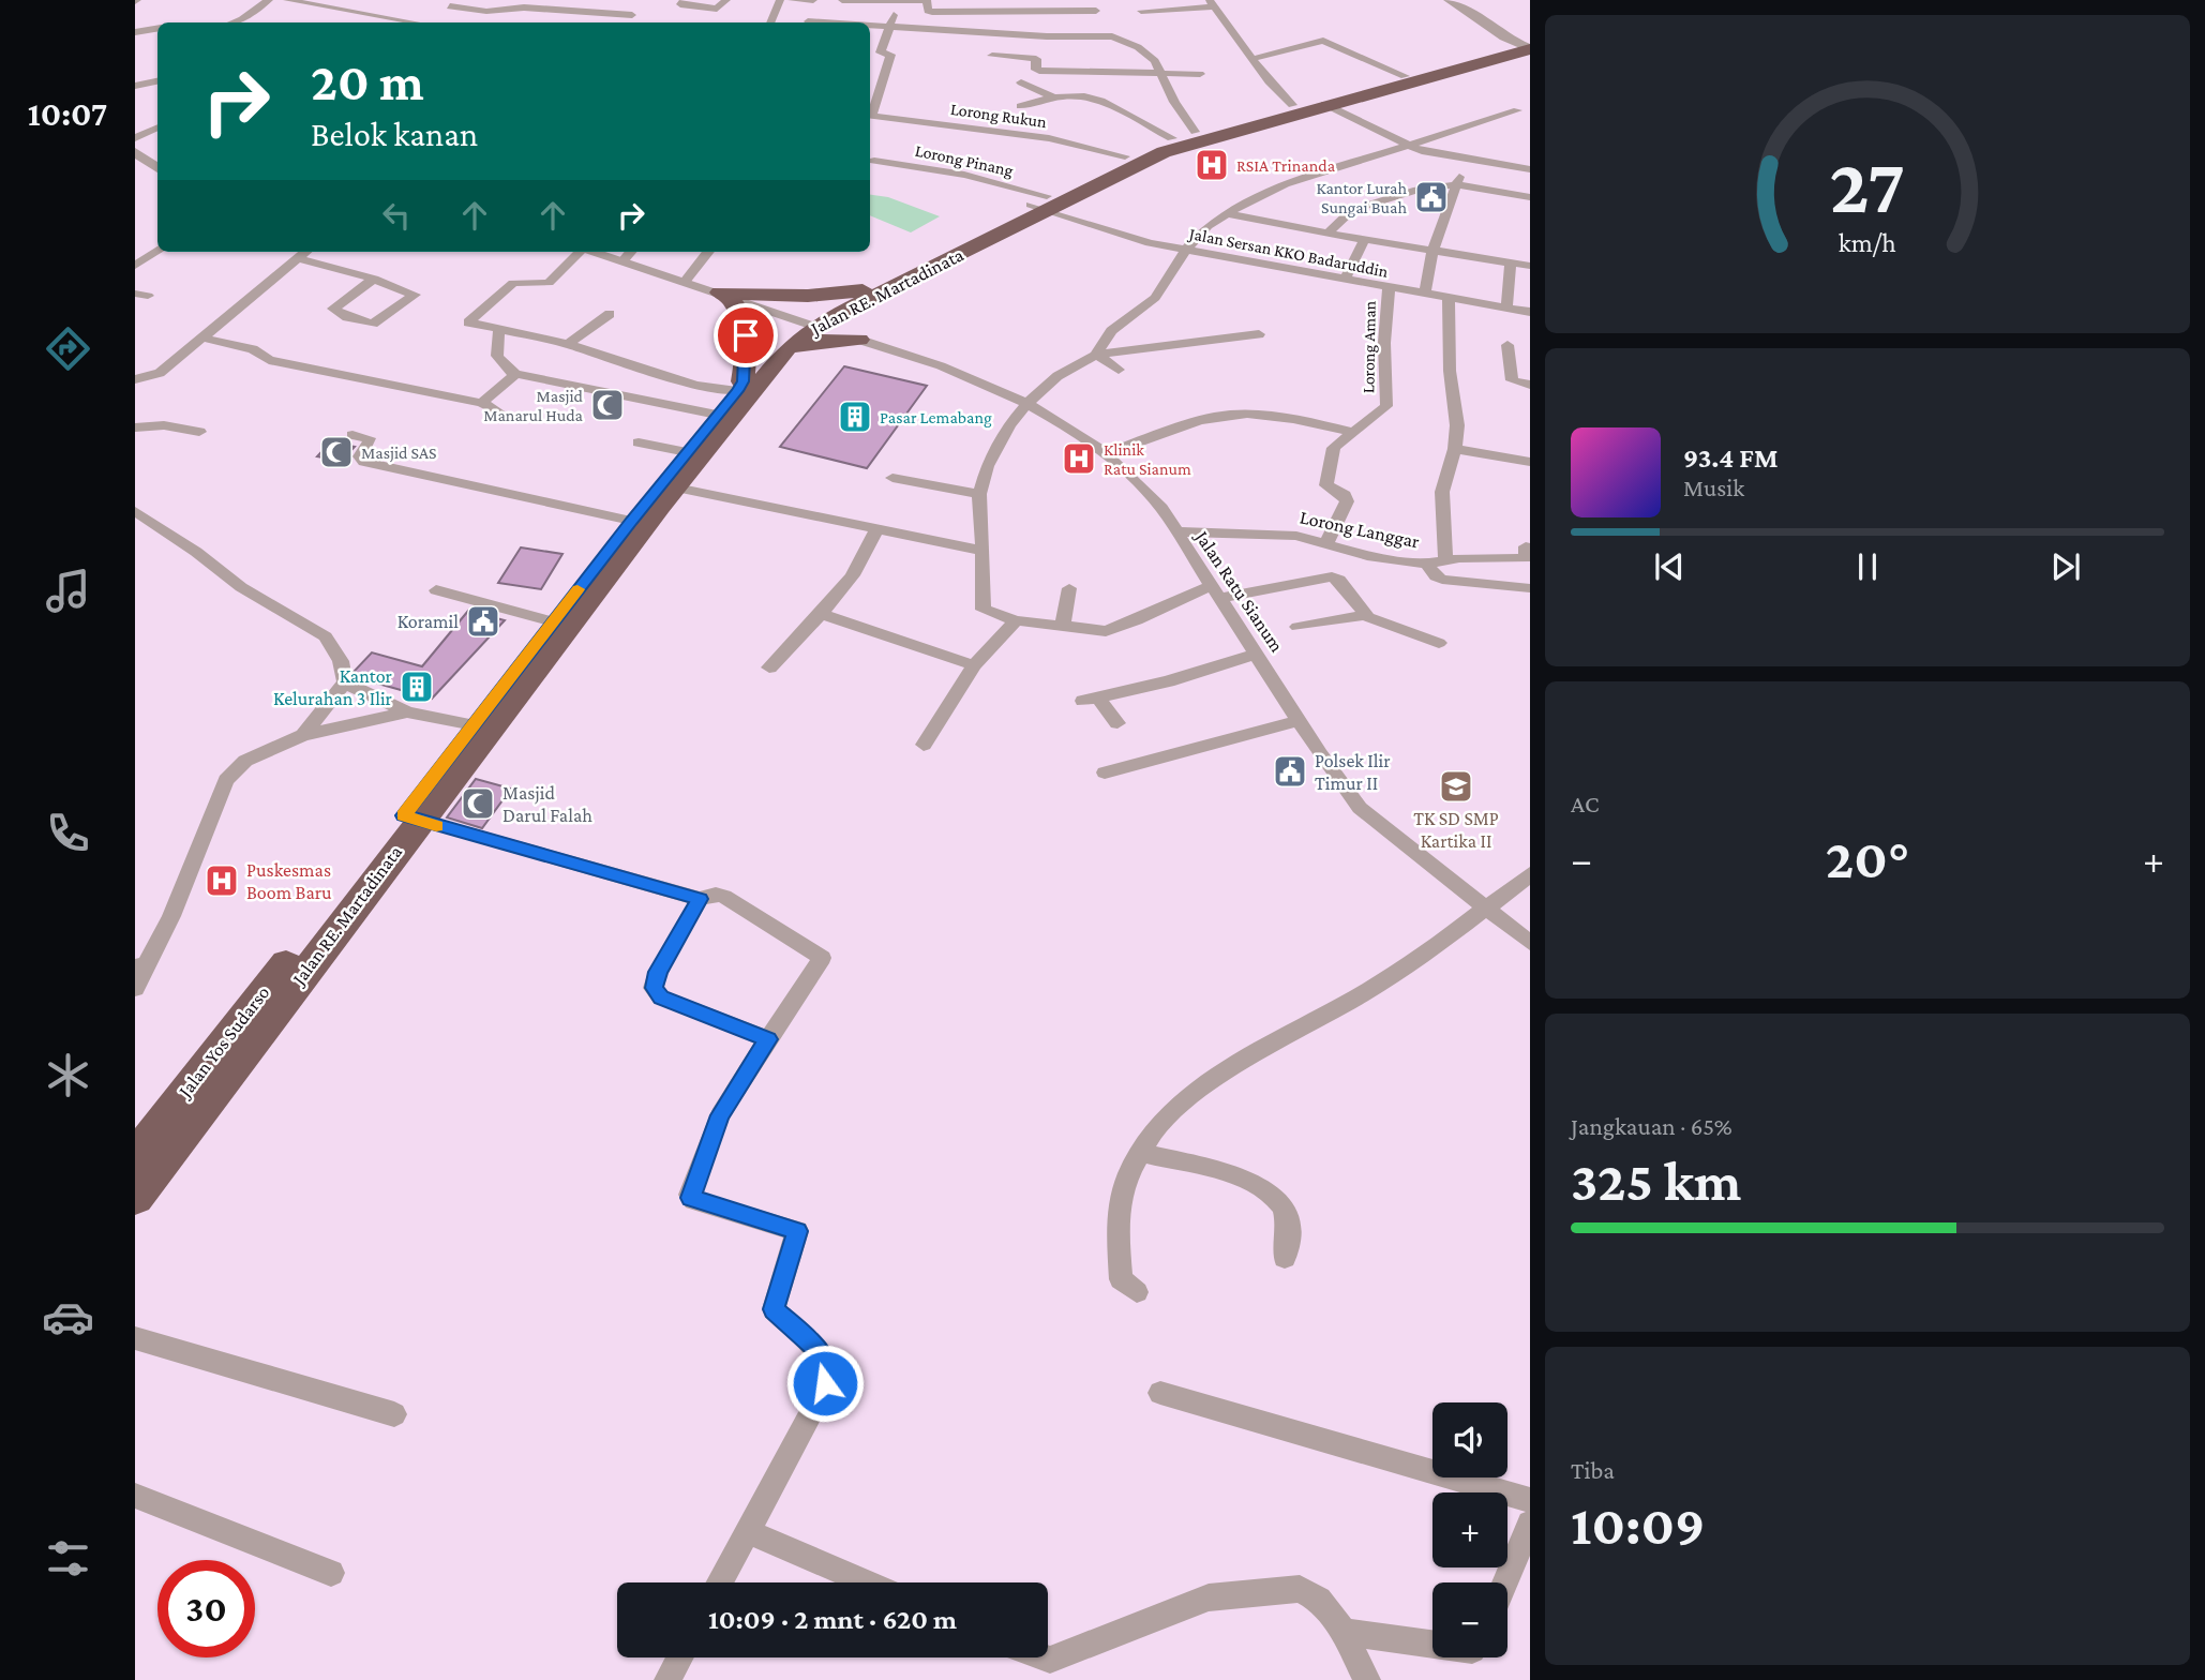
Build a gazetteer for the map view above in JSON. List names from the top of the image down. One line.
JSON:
{"streets":{"highway":["Jalan RE. Martadinata","Jalan Yos Sudarso"],"street":["Lorong Rukun","Lorong Pinang","Jalan Sersan KKO Badaruddin","Lorong Aman","Lorong Langgar","Jalan Ratu Sianum"]},"crossings":[["Lorong Pinang","Jalan Sersan KKO Badaruddin"],["Lorong Pinang","Jalan RE. Martadinata"],["Jalan Sersan KKO Badaruddin","Jalan RE. Martadinata"],["Jalan Sersan KKO Badaruddin","Lorong Aman"],["Jalan RE. Martadinata","Jalan Yos Sudarso"],["Lorong Aman","Lorong Langgar"],["Lorong Langgar","Jalan Ratu Sianum"]],"places":{"hospital":["RSIA Trinanda","Klinik Ratu Sianum","Puskesmas Boom Baru"],"public building":["Kantor Lurah Sungai Buah","Koramil","Polsek Ilir Timur II"],"mosque":["Masjid Manarul Huda","Masjid SAS","Masjid Darul Falah"],"building":["Pasar Lemabang","Kantor Kelurahan 3 Ilir"],"school or university":["TK SD SMP Kartika II"]},"page":{"tabs":"10:07","turn":["20 m","Belok kanan"],"song":["93.4 FM","Musik"],"tile":["AC",["Jangkauan · 65%","325 km"],["Tiba","10:09"]],"heat":["−","20°","+"],"map_buttons":["+","−"],"limit":"30","trip":"10:09 · 2 mnt · 620 m","gauge":["27","km/h"]}}
